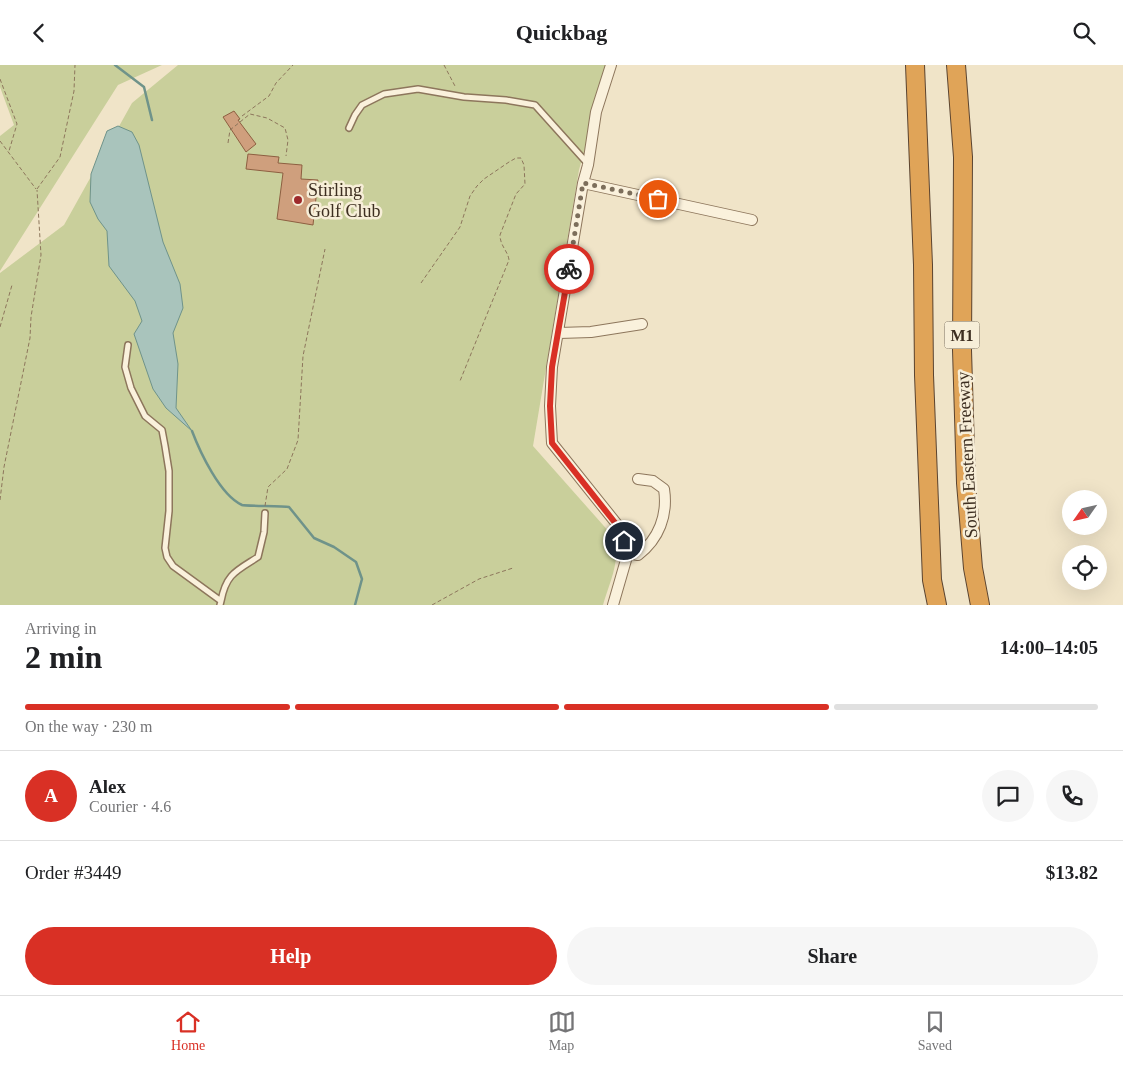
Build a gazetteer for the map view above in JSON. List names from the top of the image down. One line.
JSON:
{"streets":{"highway":["M1","South Eastern Freeway"]},"places":["Stirling Golf Club"],"north":"bottom left","page":{"header":"Quickbag","heading":["2 min","Arriving in","14:00–14:05"],"panel":["Alex","Courier · 4.6","Order #3449","$13.82"],"bar":"On the way · 230 m","round":"A","buttons":["Help","Share"],"tabs":["Home","Map","Saved"]}}
